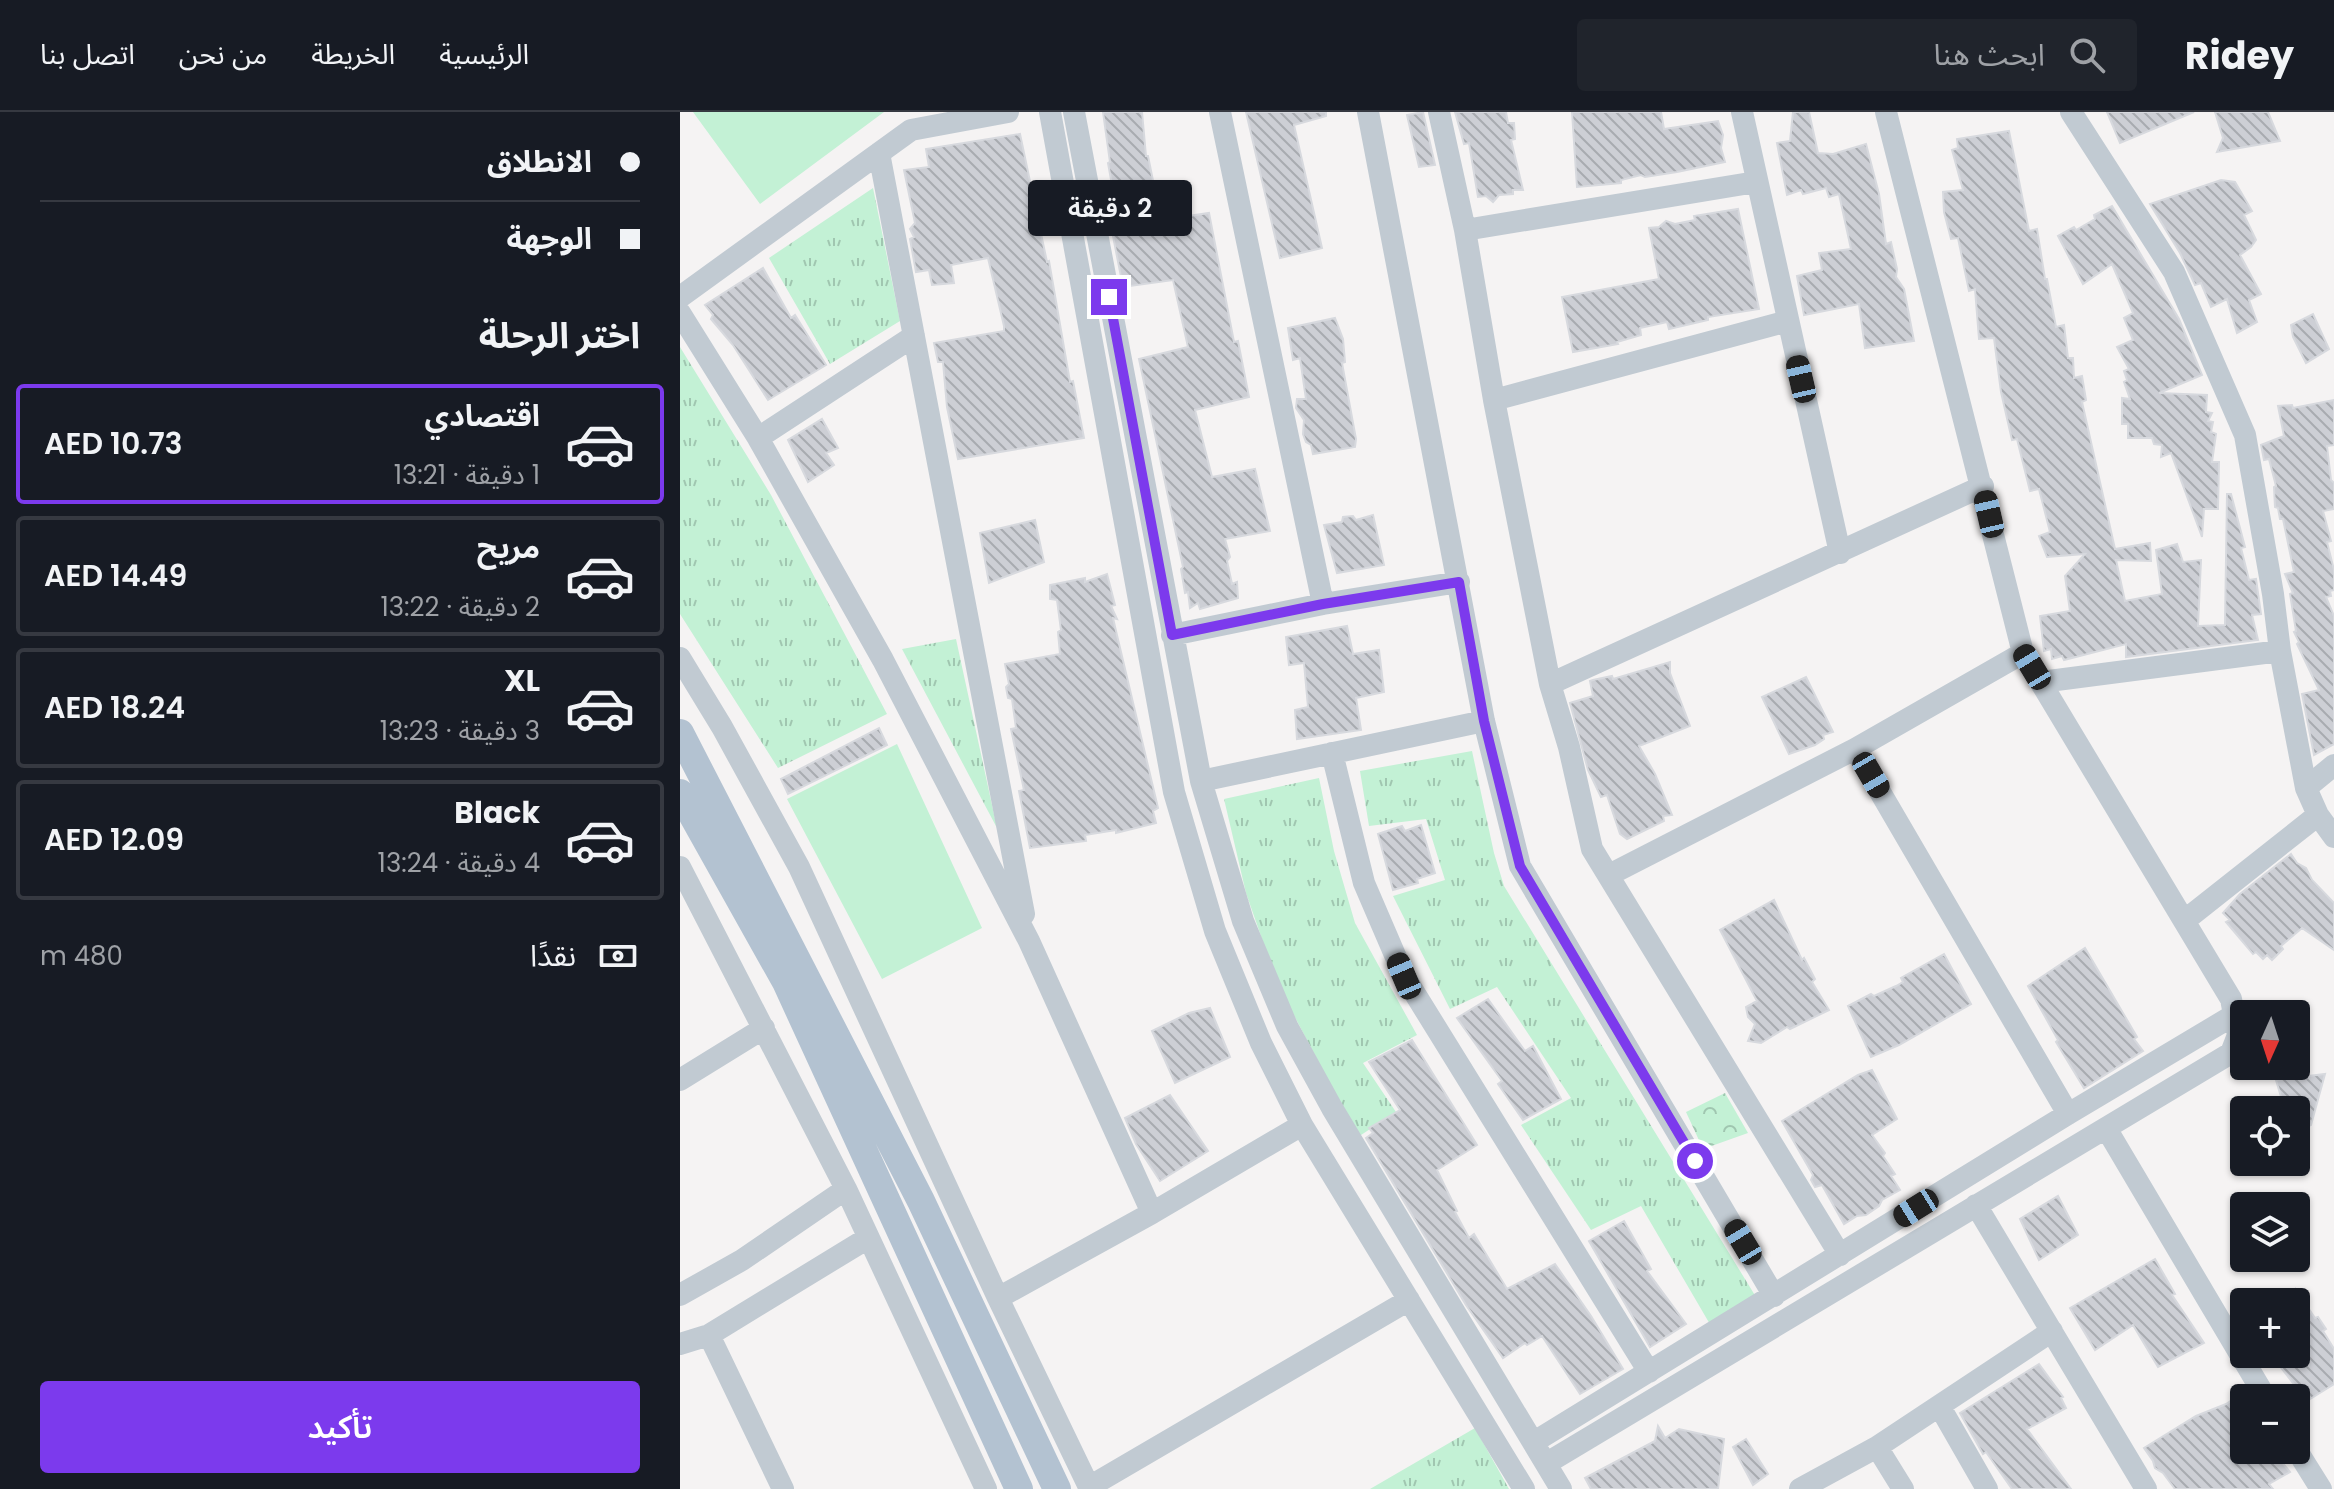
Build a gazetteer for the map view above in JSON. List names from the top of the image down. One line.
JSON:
{"north":"bottom","page":{"header":"Ridey","search":"ابحث هنا","nav":["الرئيسية","الخريطة","من نحن","اتصل بنا"],"banner":["الانطلاق","الوجهة"],"bubble":"2 دقيقة","heading":"اختر الرحلة","list":[{"name":"اقتصادي","note":"1 دقيقة · 13:21","value":"AED 10.73"},{"name":"مريح","note":"2 دقيقة · 13:22","value":"AED 14.49"},{"name":"XL","note":"3 دقيقة · 13:23","value":"AED 18.24"},{"name":"Black","note":"4 دقيقة · 13:24","value":"AED 12.09"}],"pay":["نقدًا","480 m"],"map_buttons":["+","−"],"buttons":"تأكيد"}}
